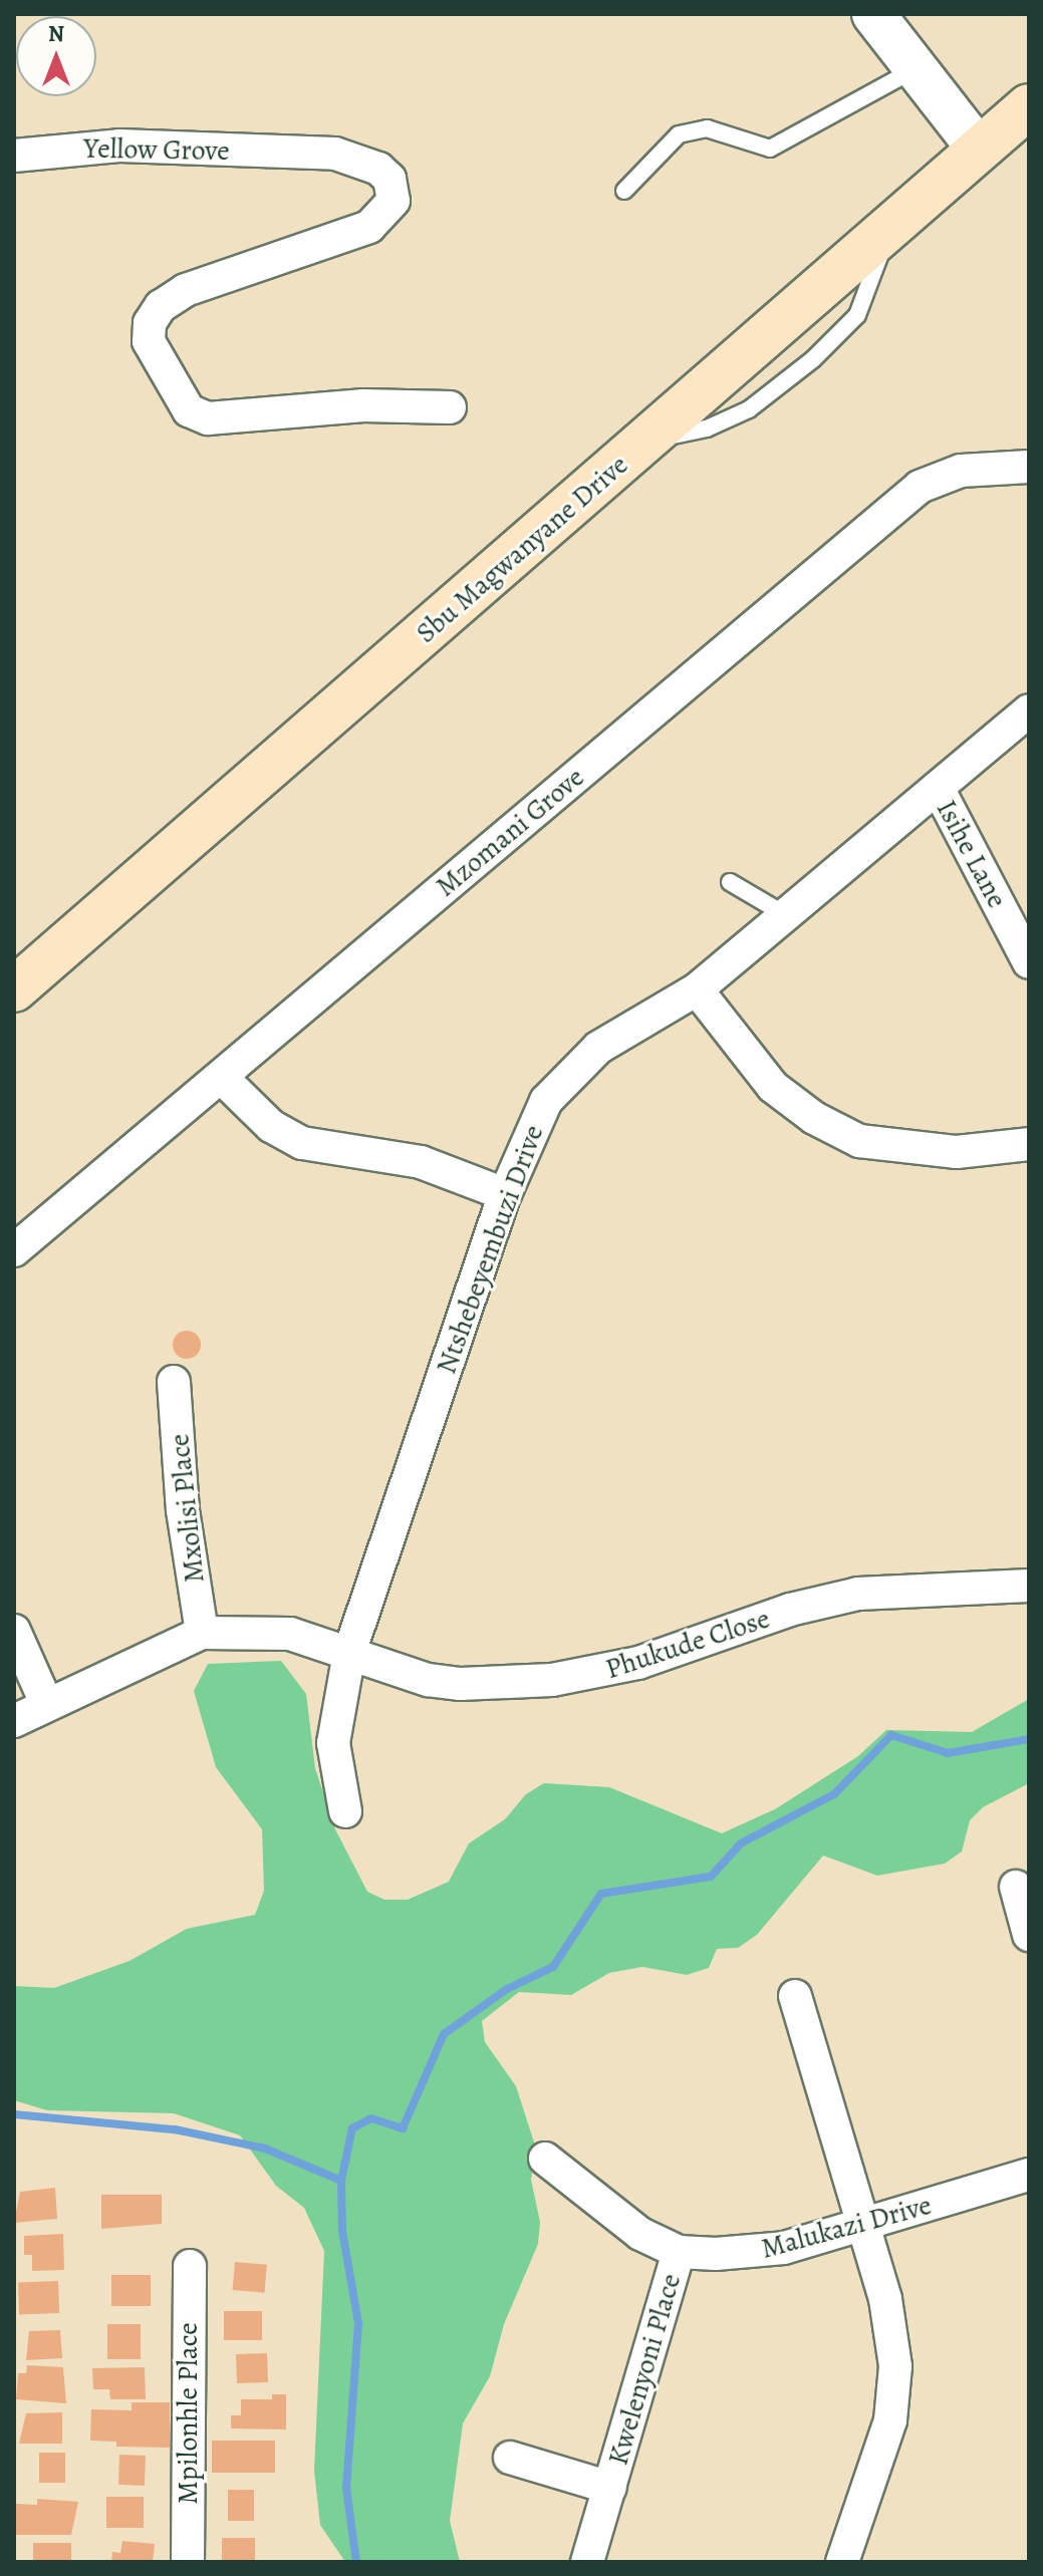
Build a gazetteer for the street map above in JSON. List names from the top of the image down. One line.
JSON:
{"streets":{"main road":["Sbu Magwanyane Drive"],"street":["Yellow Grove","Mzomani Grove","Isihe Lane","Ntshebeyembuzi Drive","Mxolisi Place","Phukude Close","Malukazi Drive","Kwelenyoni Place","Mpilonhle Place"]},"crossings":[["Isihe Lane","Ntshebeyembuzi Drive"],["Ntshebeyembuzi Drive","Phukude Close"],["Malukazi Drive","Kwelenyoni Place"]],"north":"top"}
